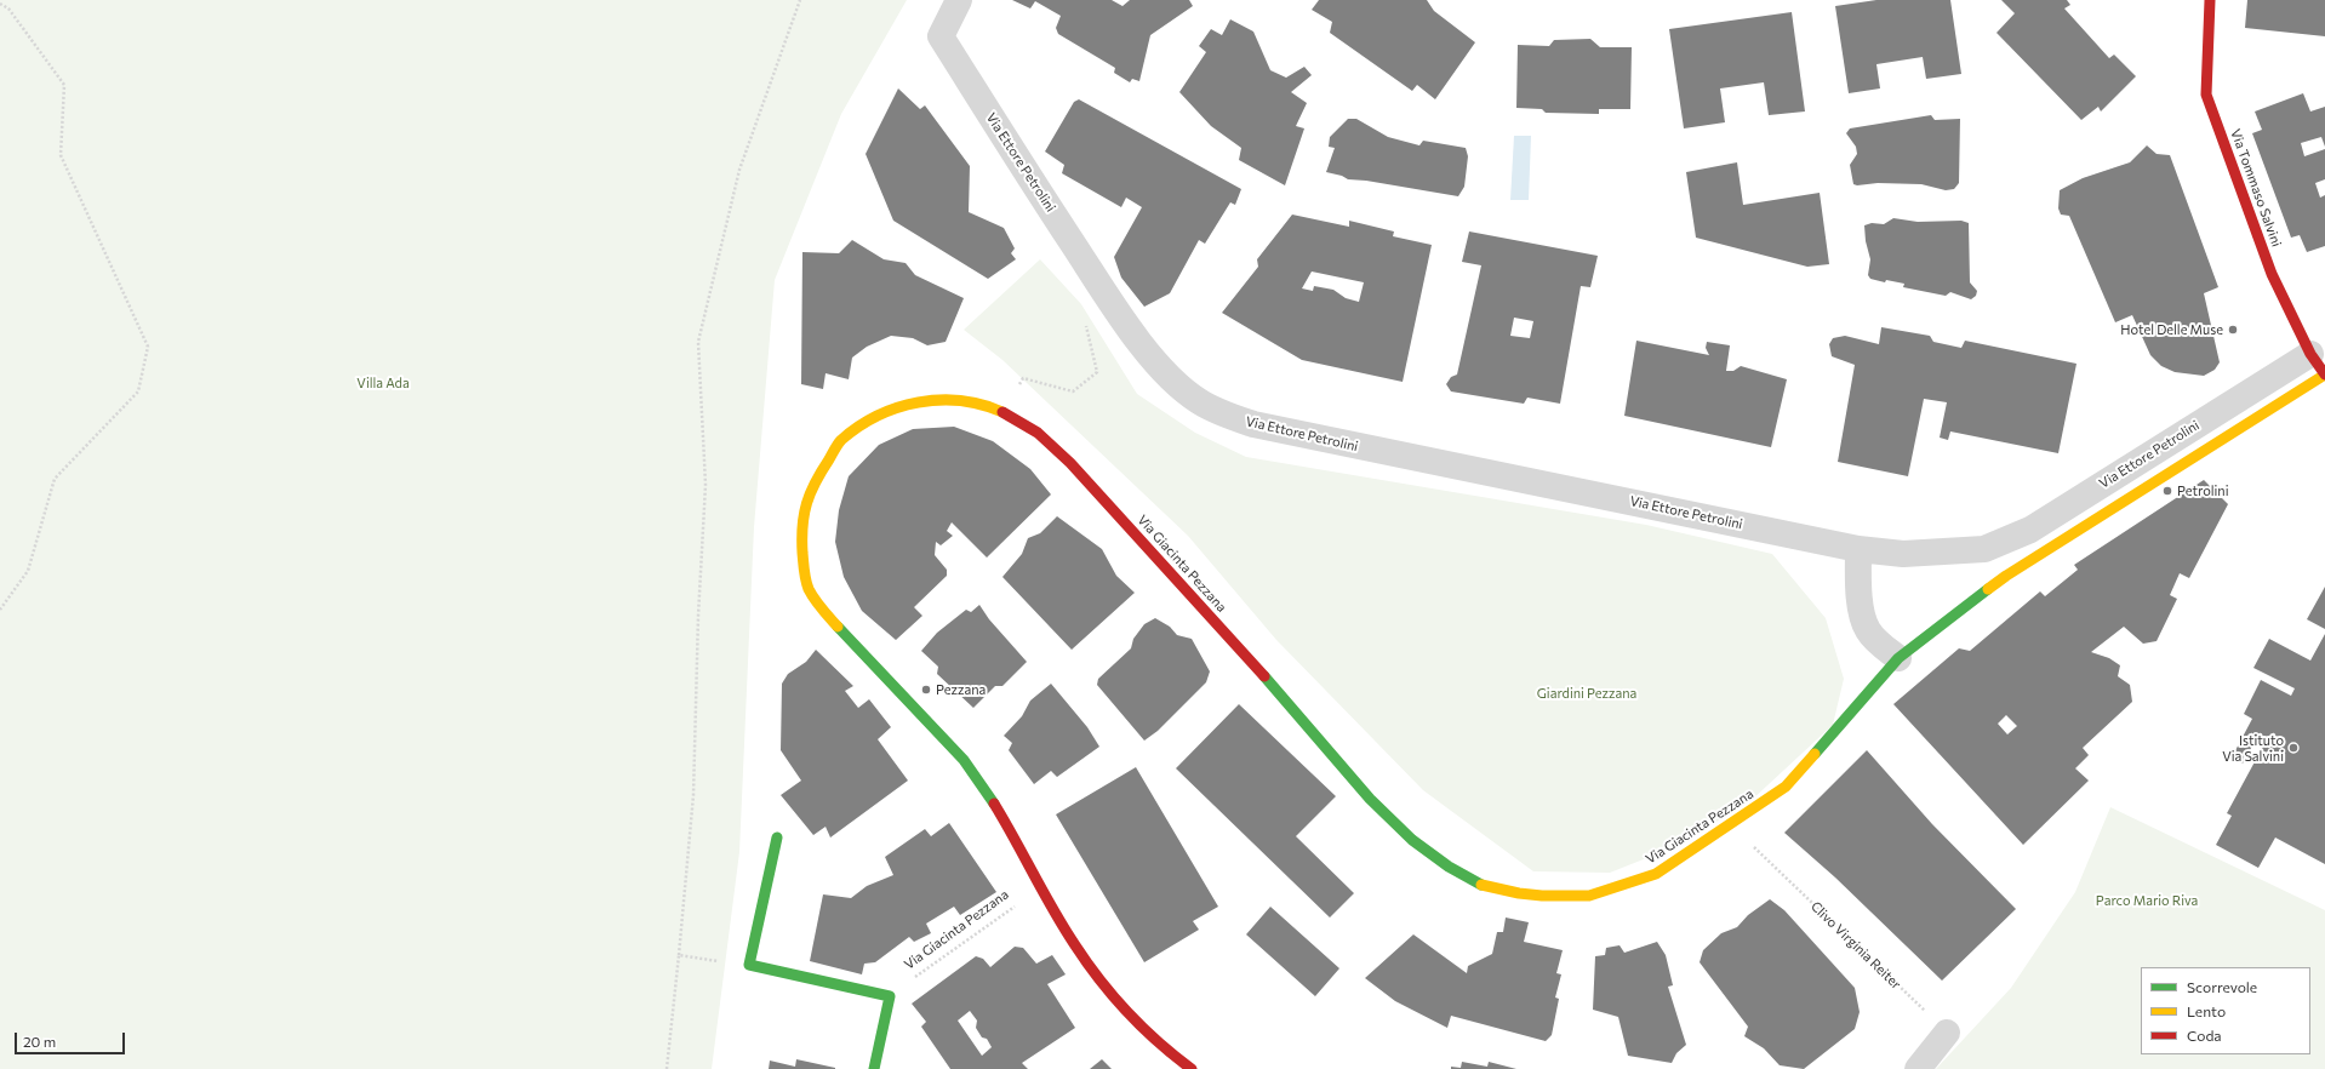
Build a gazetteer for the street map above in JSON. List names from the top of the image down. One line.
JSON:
{"streets":{"street":["Via Ettore Petrolini","Via Tommaso Salvini","Via Giacinta Pezzana"],"path":["Clivo Virginia Reiter"]},"crossings":[["Via Ettore Petrolini","Via Tommaso Salvini"],["Via Ettore Petrolini","Via Giacinta Pezzana"],["Via Giacinta Pezzana","Clivo Virginia Reiter"]],"parks":["Villa Ada","Giardini Pezzana","Parco Mario Riva"],"places":["Hotel Delle Muse","Petrolini","Pezzana","Istituto Via Salvini"],"legend":["Scorrevole","Lento","Coda"],"scale_bar":"20 m"}
